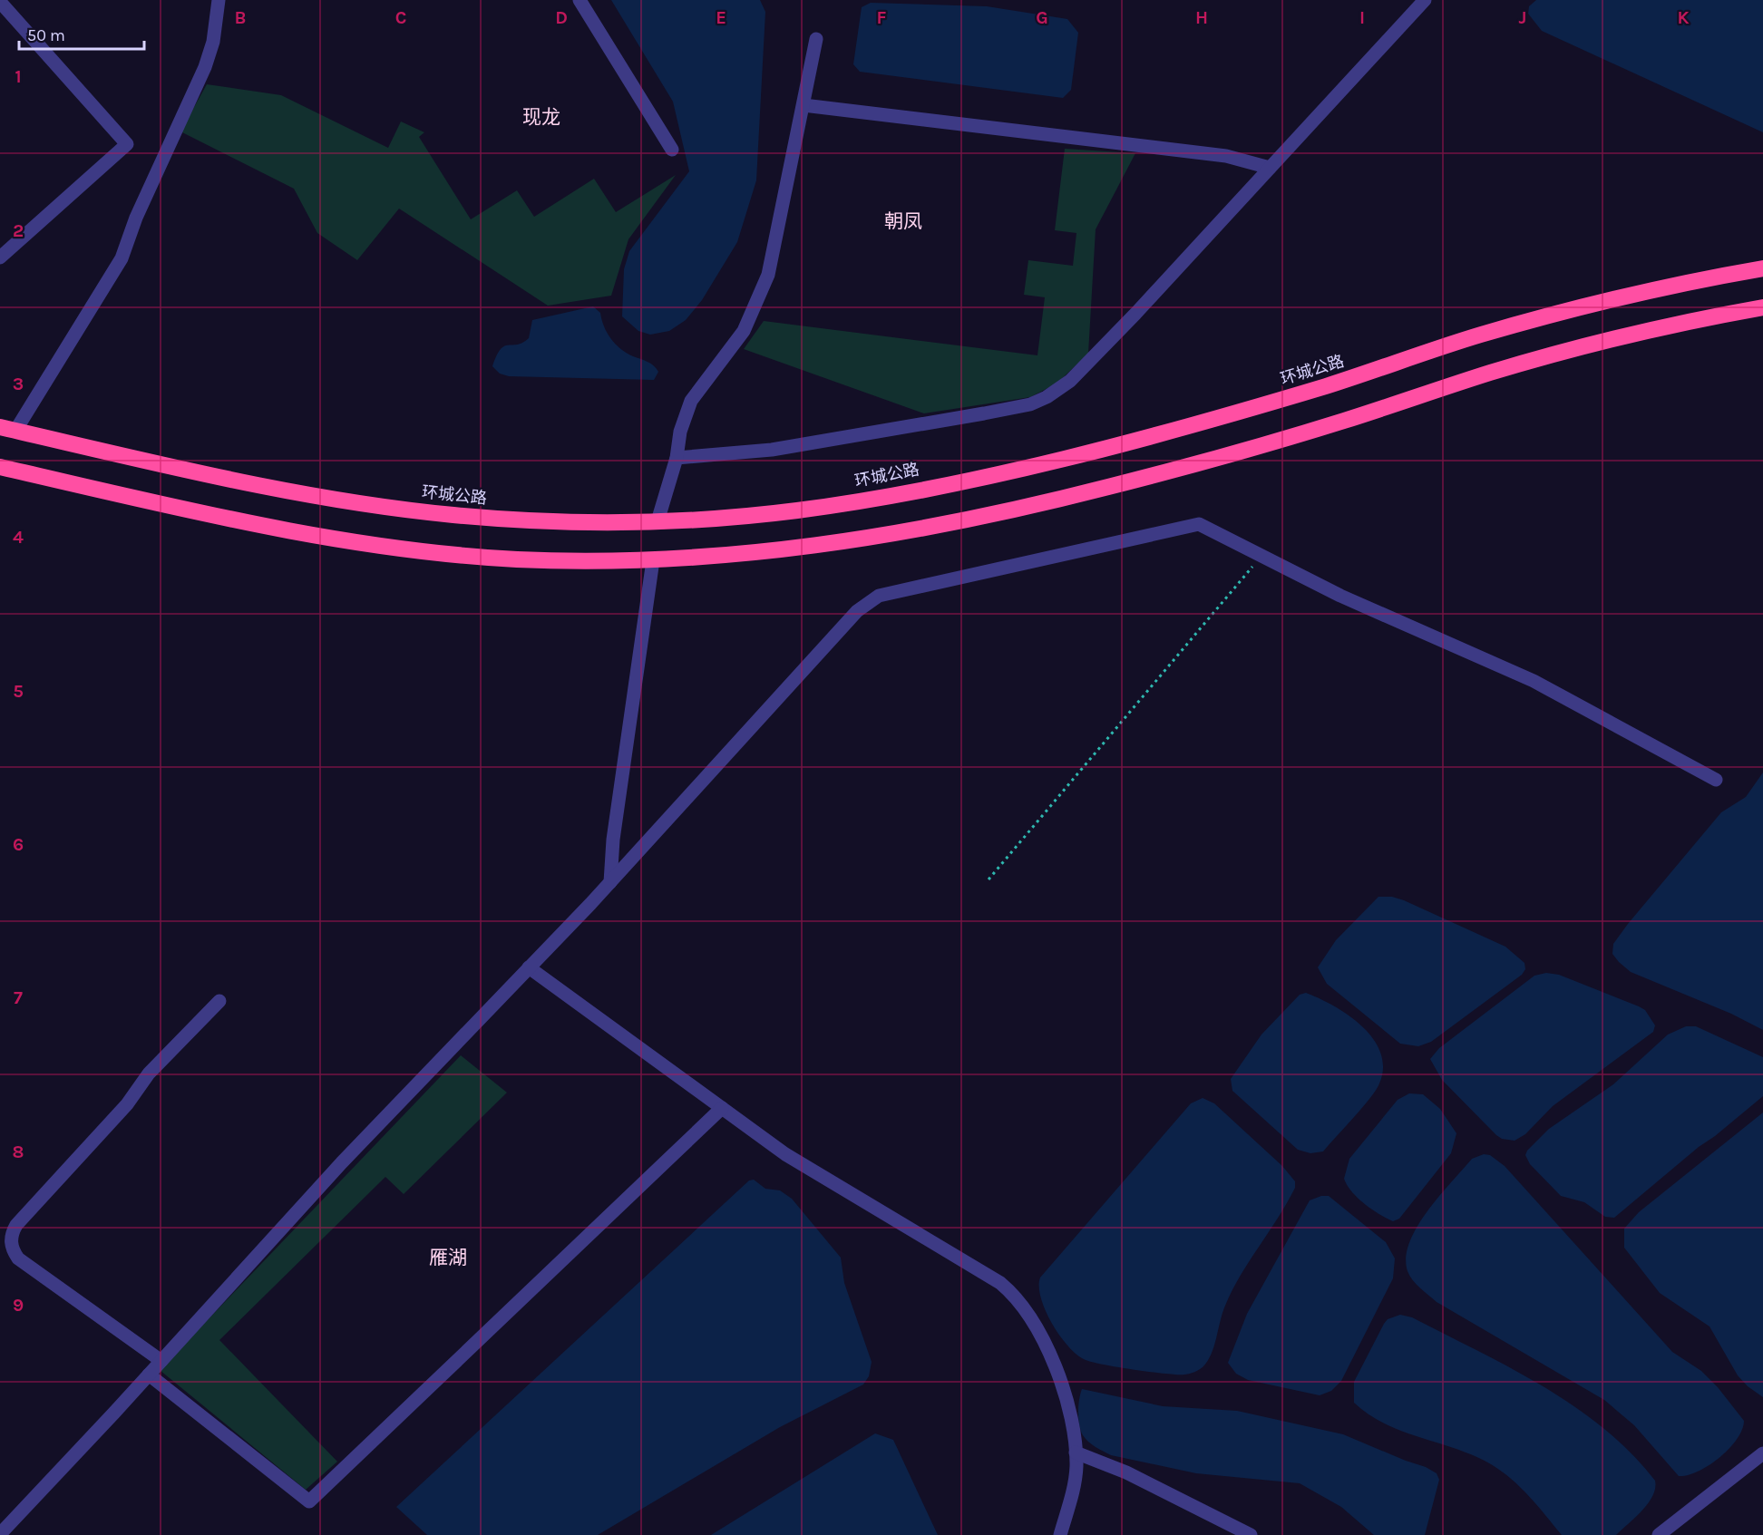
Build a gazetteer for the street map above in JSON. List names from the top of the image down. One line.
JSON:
{"streets":{"highway":["环城公路"]},"districts":["现龙","朝凤","雁湖"],"scale_bar":"50 m","grid":{"columns":["B","C","D","E","F","G","H","I","J","K"],"rows":["1","2","3","4","5","6","7","8","9"]}}
